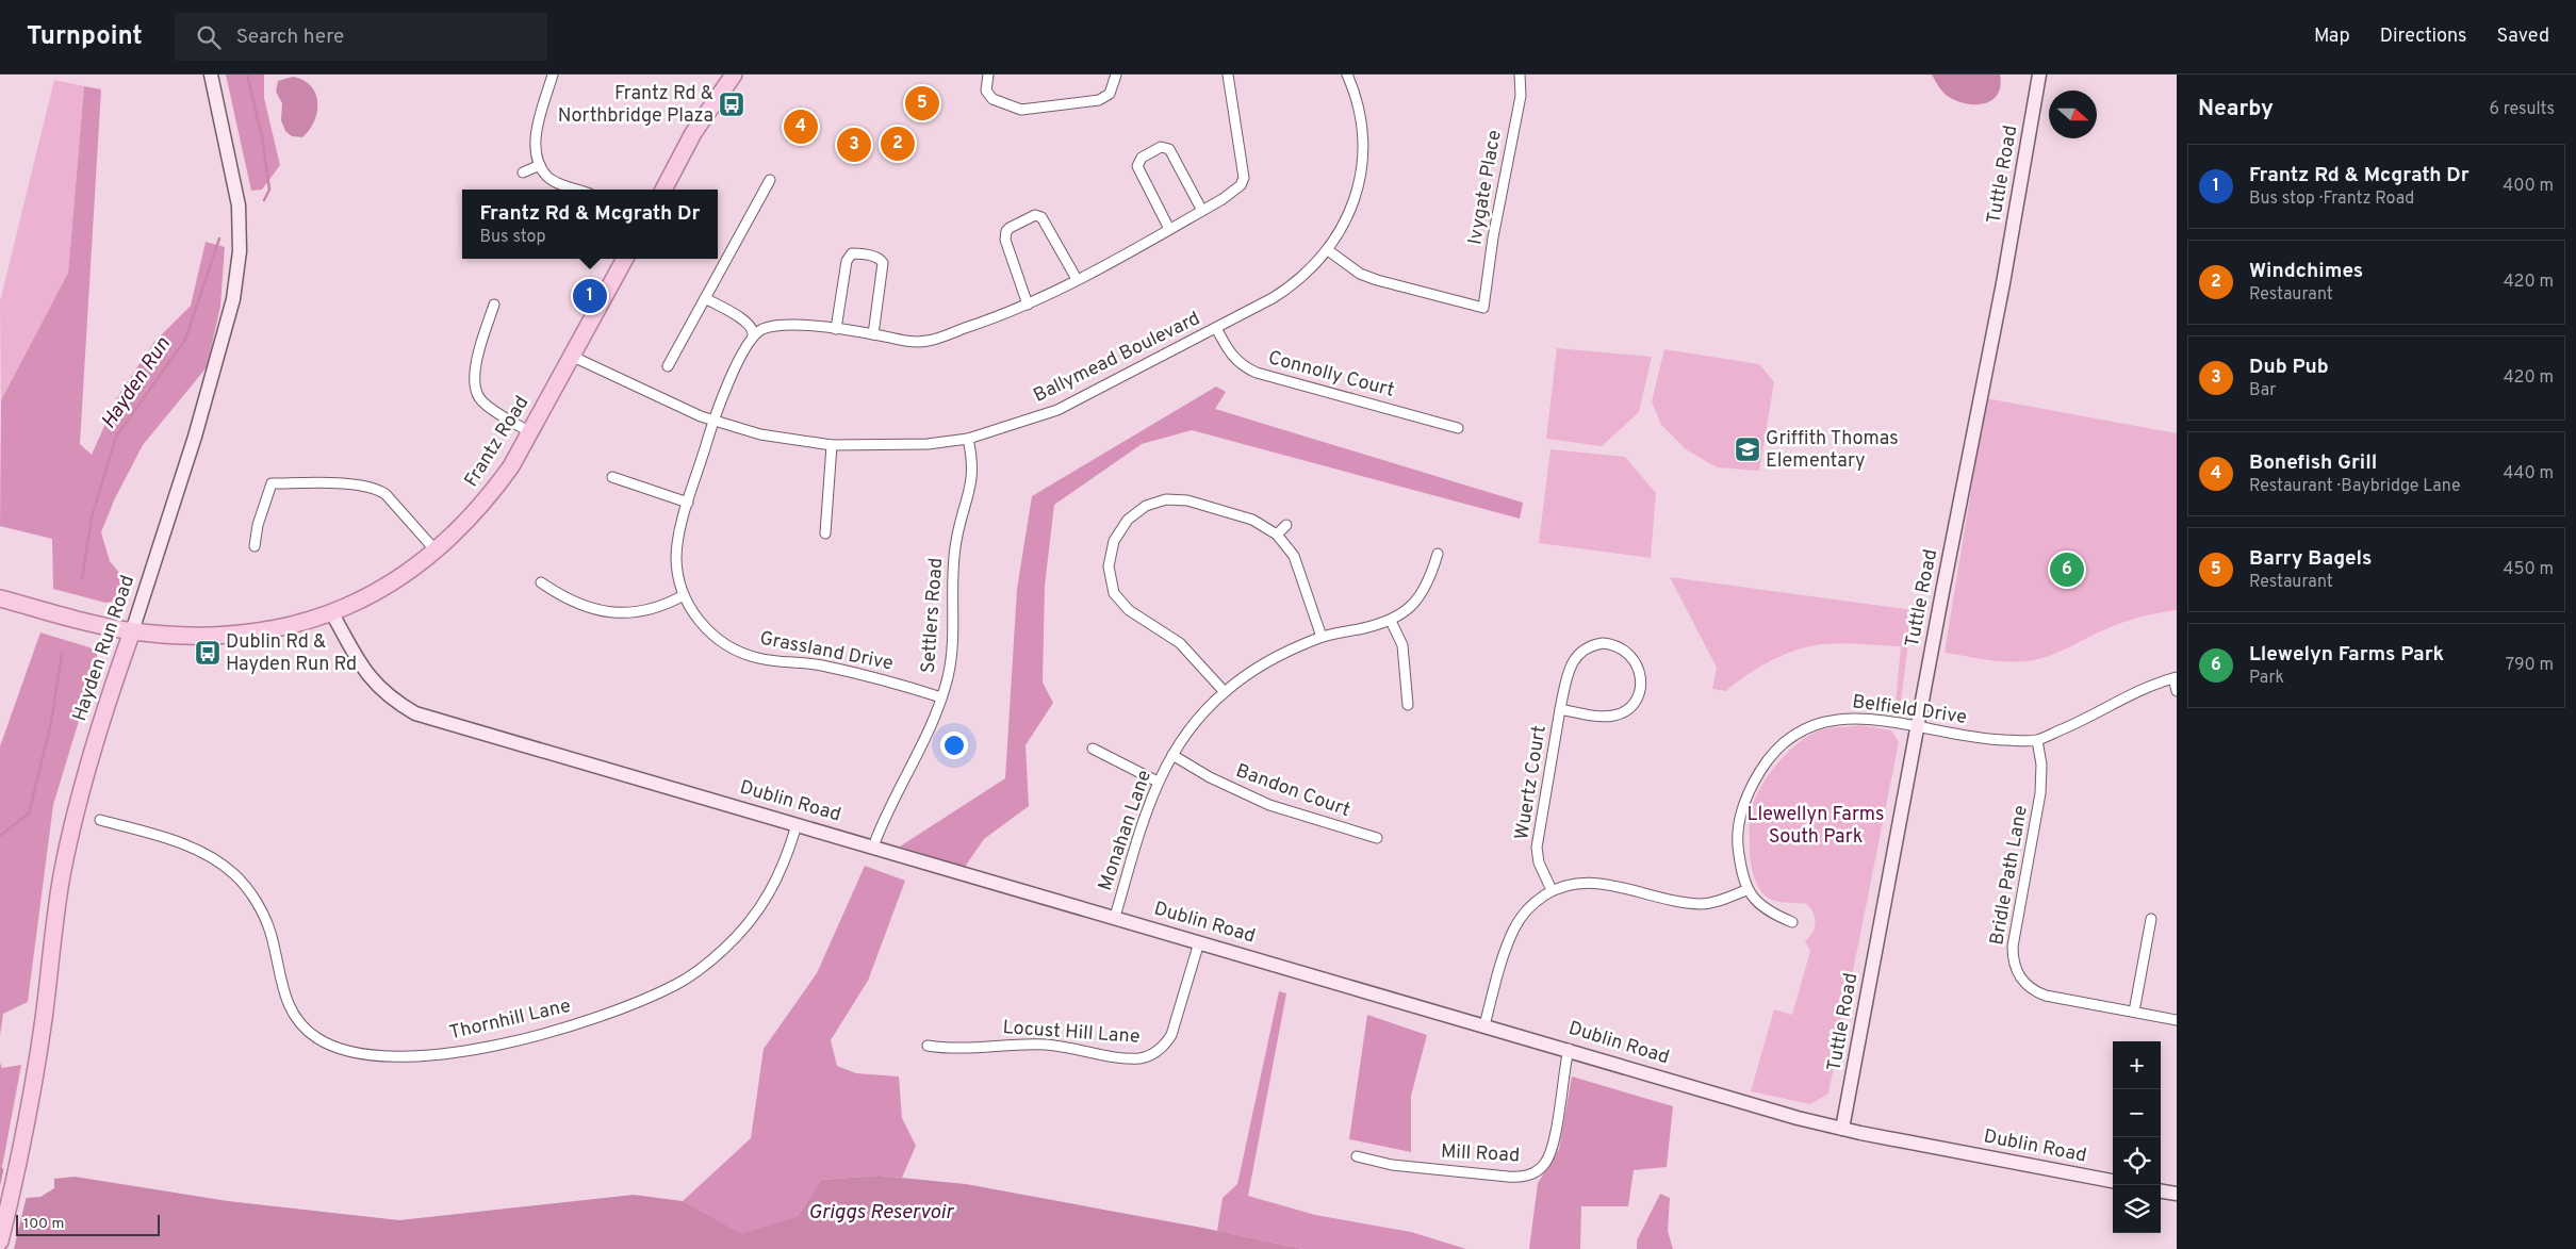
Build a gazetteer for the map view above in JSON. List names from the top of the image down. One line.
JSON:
{"streets":{"main road":["Tuttle Road","Frantz Road","Hayden Run Road","Dublin Road"],"street":["Ivygate Place","Ballymead Boulevard","Connolly Court","Settlers Road","Grassland Drive","Belfield Drive","Wuertz Court","Bandon Court","Monahan Lane","Bridle Path Lane","Thornhill Lane","Locust Hill Lane","Mill Road"]},"crossings":[["Tuttle Road","Belfield Drive"],["Tuttle Road","Dublin Road"],["Ivygate Place","Ballymead Boulevard"],["Ballymead Boulevard","Connolly Court"],["Ballymead Boulevard","Frantz Road"],["Ballymead Boulevard","Settlers Road"],["Ballymead Boulevard","Grassland Drive"],["Frantz Road","Hayden Run Road"],["Frantz Road","Dublin Road"],["Settlers Road","Grassland Drive"],["Settlers Road","Dublin Road"],["Belfield Drive","Bridle Path Lane"],["Bandon Court","Monahan Lane"],["Dublin Road","Monahan Lane"],["Dublin Road","Thornhill Lane"],["Dublin Road","Locust Hill Lane"],["Dublin Road","Mill Road"]],"water":["Hayden Run","Griggs Reservoir"],"parks":["Llewellyn Farms South Park"],"places":{"bus stop":["Frantz Rd & Northbridge Plaza","Dublin Rd & Hayden Run Rd"],"school or university":["Griffith Thomas Elementary"]},"scale_bar":"100 m","north":"right","page":{"header":"Turnpoint","search":"Search here","nav":["Map","Directions","Saved"],"heading":["Nearby","6 results"],"pins":["5","4","2","3","1","6"],"list":[{"mark":"1","name":"Frantz Rd & Mcgrath Dr","note":"Bus stop · Frantz Road","value":"400 m"},{"mark":"2","name":"Windchimes","note":"Restaurant","value":"420 m"},{"mark":"3","name":"Dub Pub","note":"Bar","value":"420 m"},{"mark":"4","name":"Bonefish Grill","note":"Restaurant · Baybridge Lane","value":"440 m"},{"mark":"5","name":"Barry Bagels","note":"Restaurant","value":"450 m"},{"mark":"6","name":"Llewelyn Farms Park","note":"Park","value":"790 m"}],"popup":["Frantz Rd & Mcgrath Dr","Bus stop"],"map_buttons":["+","−"],"scale":"100 m"}}
